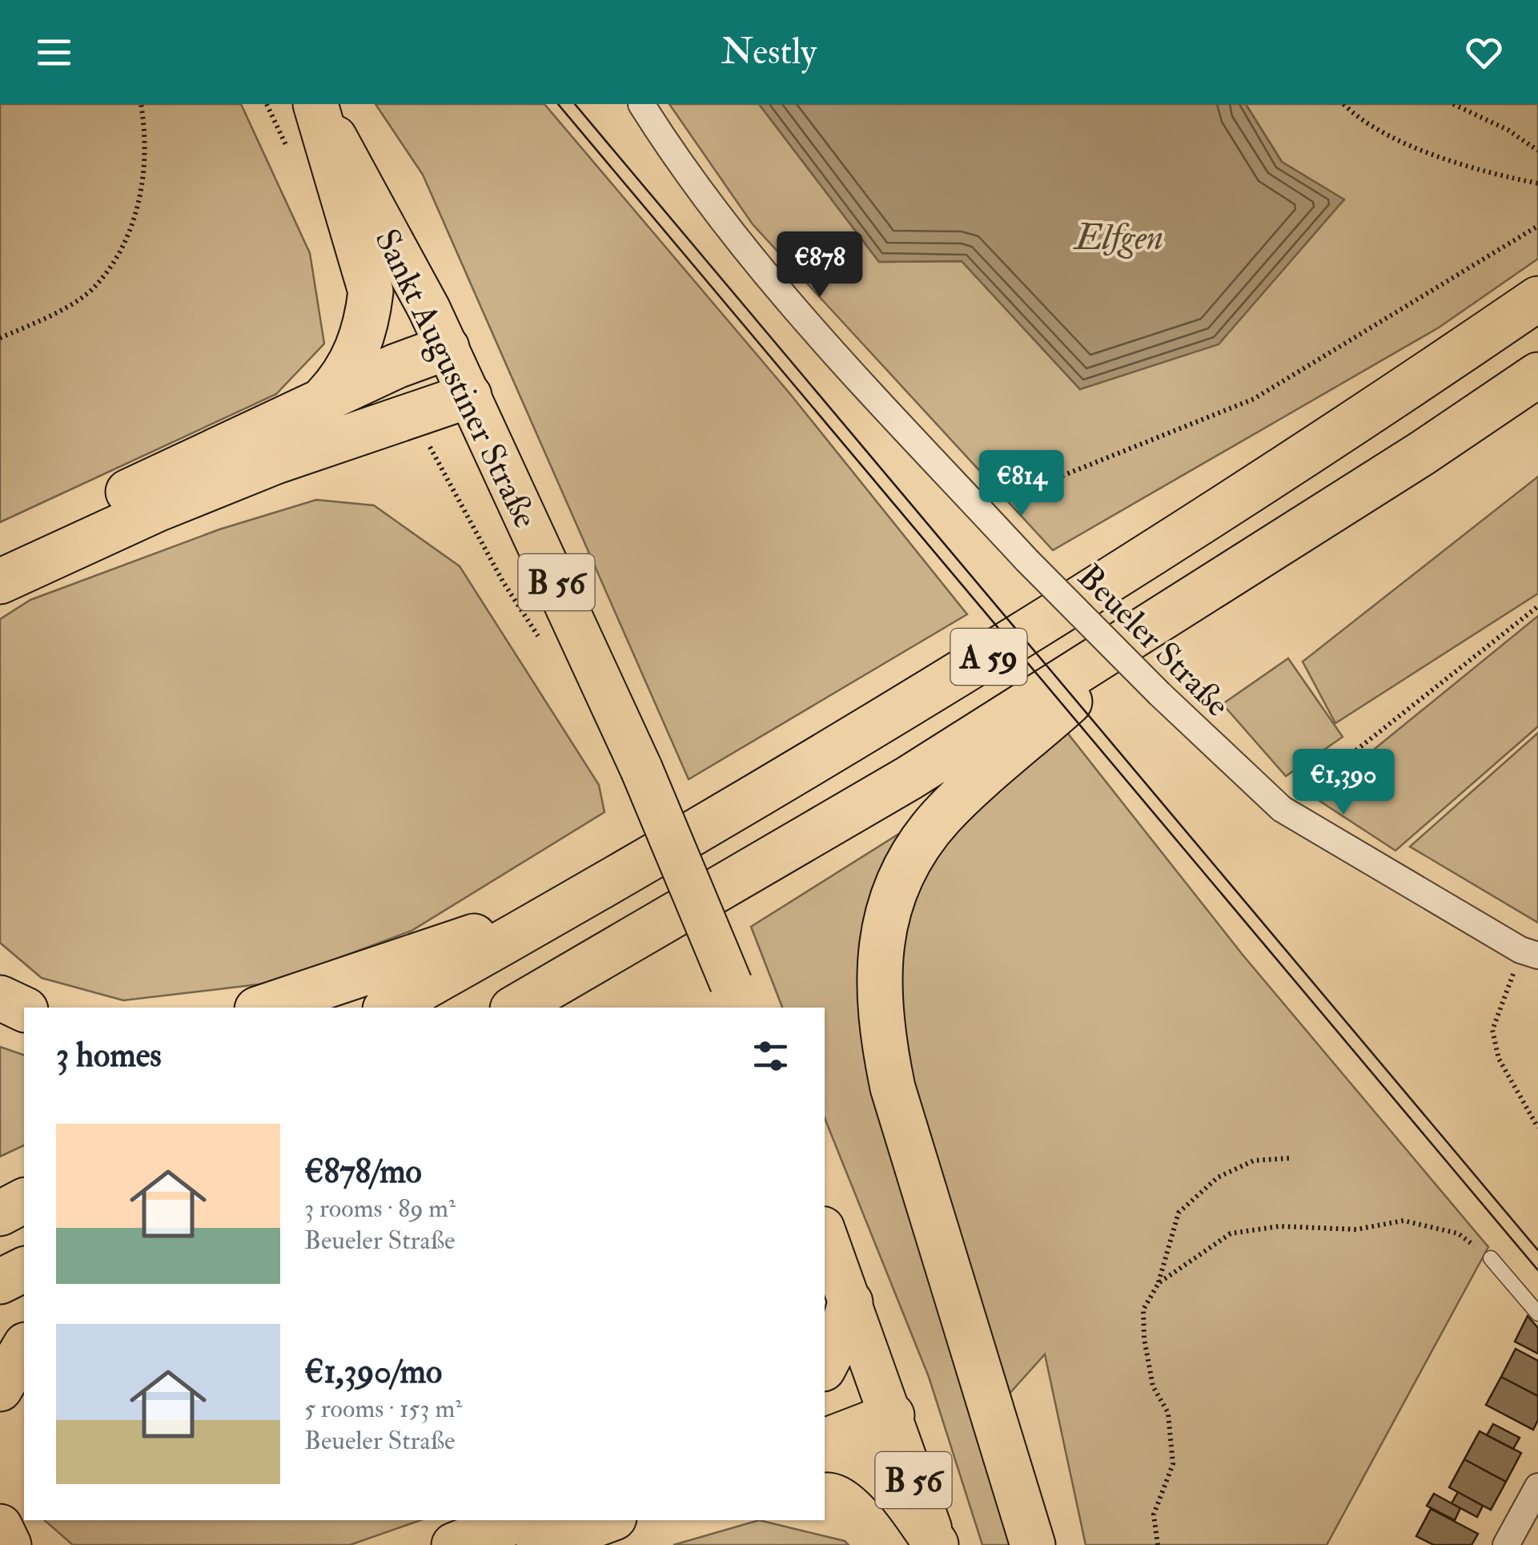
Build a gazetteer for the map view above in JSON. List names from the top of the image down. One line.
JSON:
{"streets":{"highway":["A 59"],"main road":["Sankt Augustiner Straße","B 56"],"street":["Beueler Straße"]},"water":["Elfgen"],"page":{"header":"Nestly","price":["€878","€814","€1,390"],"heading":"3 homes","list":[{"name":"€878/mo","note":"3 rooms · 89 m² · Beueler Straße"},{"name":"€1,390/mo","note":"5 rooms · 153 m² · Beueler Straße"}]}}
